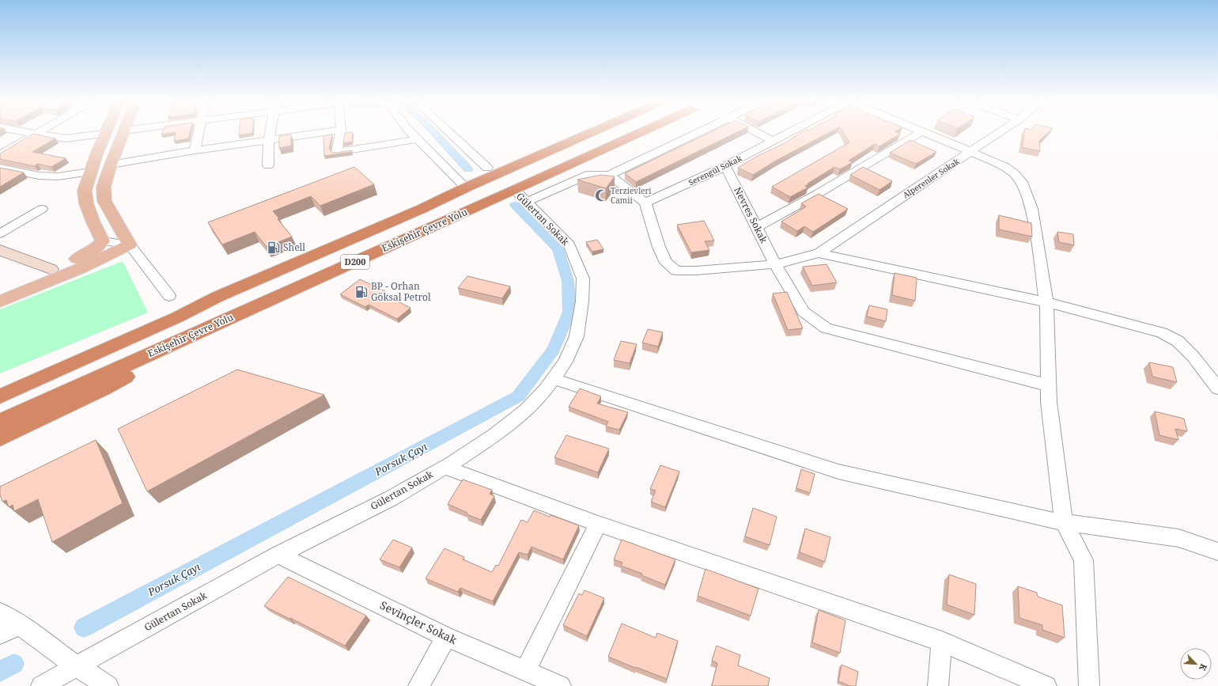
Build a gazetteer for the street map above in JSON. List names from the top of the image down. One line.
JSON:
{"streets":{"highway":["Eskişehir Çevre Yolu","D200"],"street":["Serengül Sokak","Alperenler Sokak","Nevres Sokak","Gülertan Sokak","Sevinçler Sokak"]},"crossings":[["Serengül Sokak","Nevres Sokak"],["Gülertan Sokak","Eskişehir Çevre Yolu"],["Gülertan Sokak","Sevinçler Sokak"]],"water":["Porsuk Çayı"],"places":{"mosque":["Terzievleri Camii"],"fuel station":["Shell","BP - Orhan Göksal Petrol"]},"north":"bottom right"}
